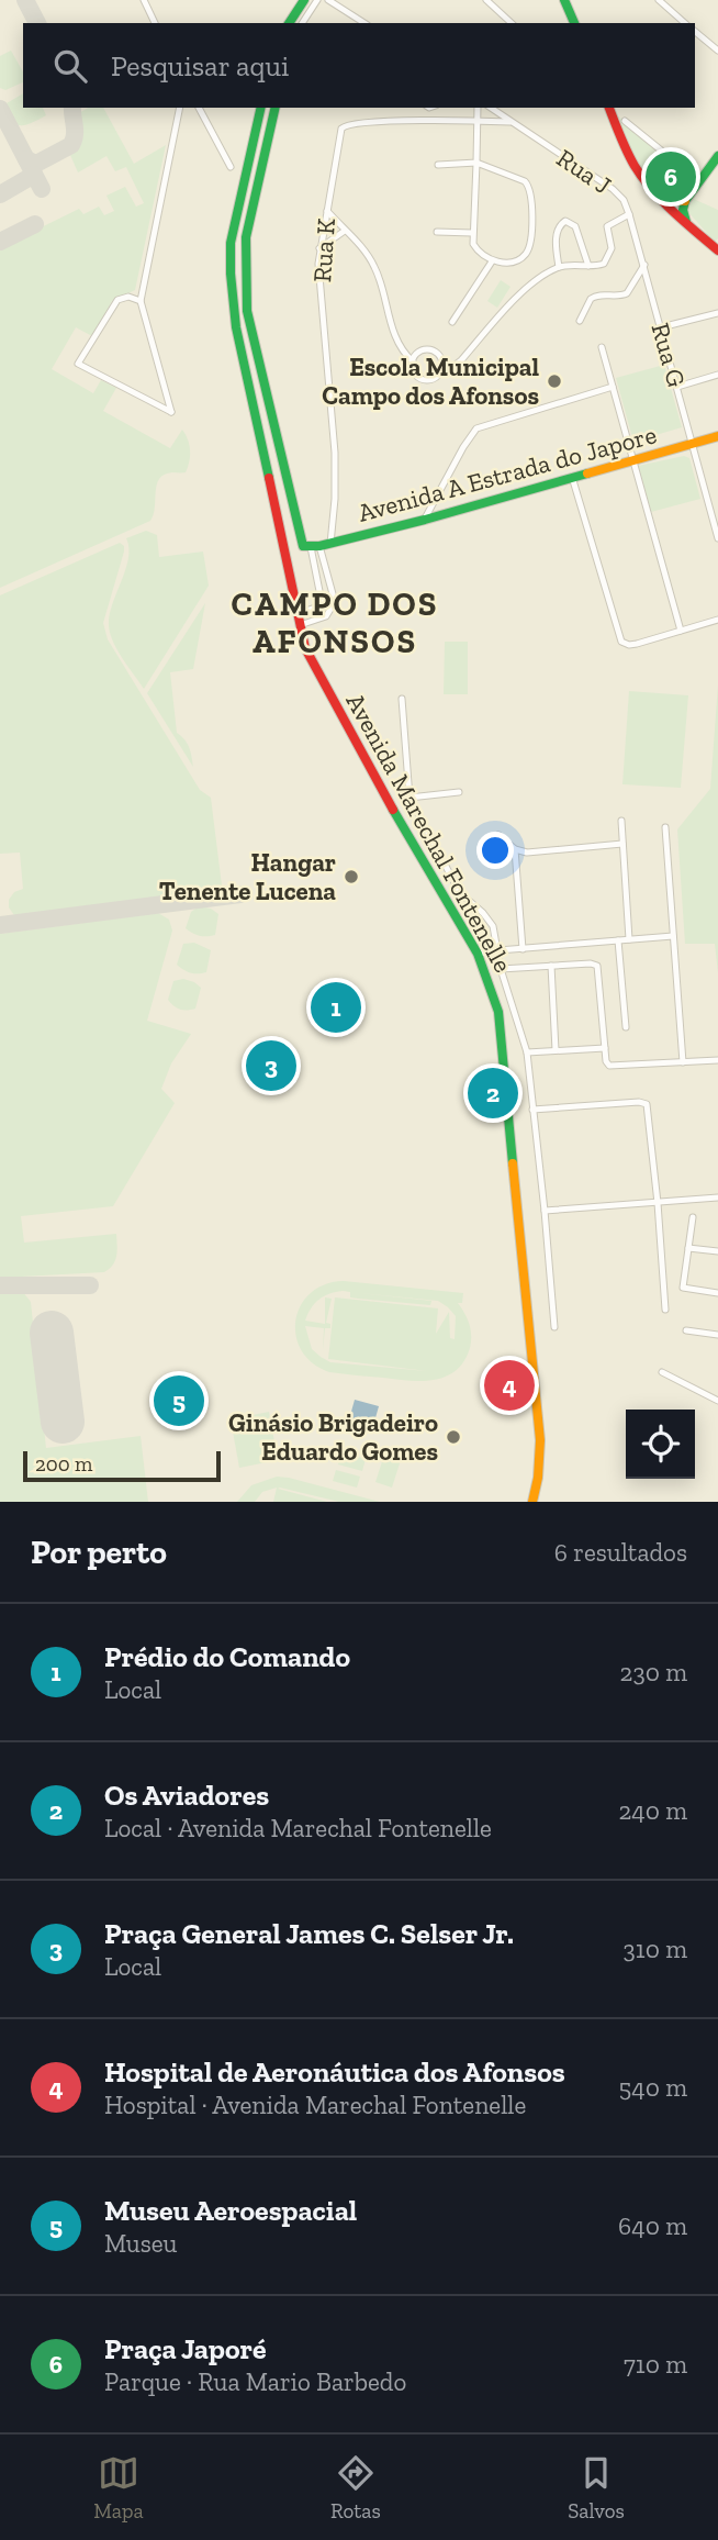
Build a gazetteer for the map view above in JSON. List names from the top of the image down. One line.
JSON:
{"streets":{"main road":["Avenida A Estrada do Japore","Avenida Marechal Fontenelle"],"street":["Rua J","Rua K","Rua G"]},"crossings":[["Rua J","Rua K"],["Rua J","Rua G"],["Rua K","Avenida A Estrada do Japore"],["Rua G","Avenida A Estrada do Japore"]],"districts":["CAMPO DOS AFONSOS"],"places":["Escola Municipal Campo dos Afonsos","Hangar Tenente Lucena","Ginásio Brigadeiro Eduardo Gomes"],"scale_bar":"200 m","page":{"search":"Pesquisar aqui","pins":["6","1","3","2","4","5"],"scale":"200 m","heading":["Por perto","6 resultados"],"list":[{"mark":"1","name":"Prédio do Comando","note":"Local","value":"230 m"},{"mark":"2","name":"Os Aviadores","note":"Local · Avenida Marechal Fontenelle","value":"240 m"},{"mark":"3","name":"Praça General James C. Selser Jr.","note":"Local","value":"310 m"},{"mark":"4","name":"Hospital de Aeronáutica dos Afonsos","note":"Hospital · Avenida Marechal Fontenelle","value":"540 m"},{"mark":"5","name":"Museu Aeroespacial","note":"Museu","value":"640 m"},{"mark":"6","name":"Praça Japoré","note":"Parque · Rua Mario Barbedo","value":"710 m"}],"nav":["Mapa","Rotas","Salvos"]}}
